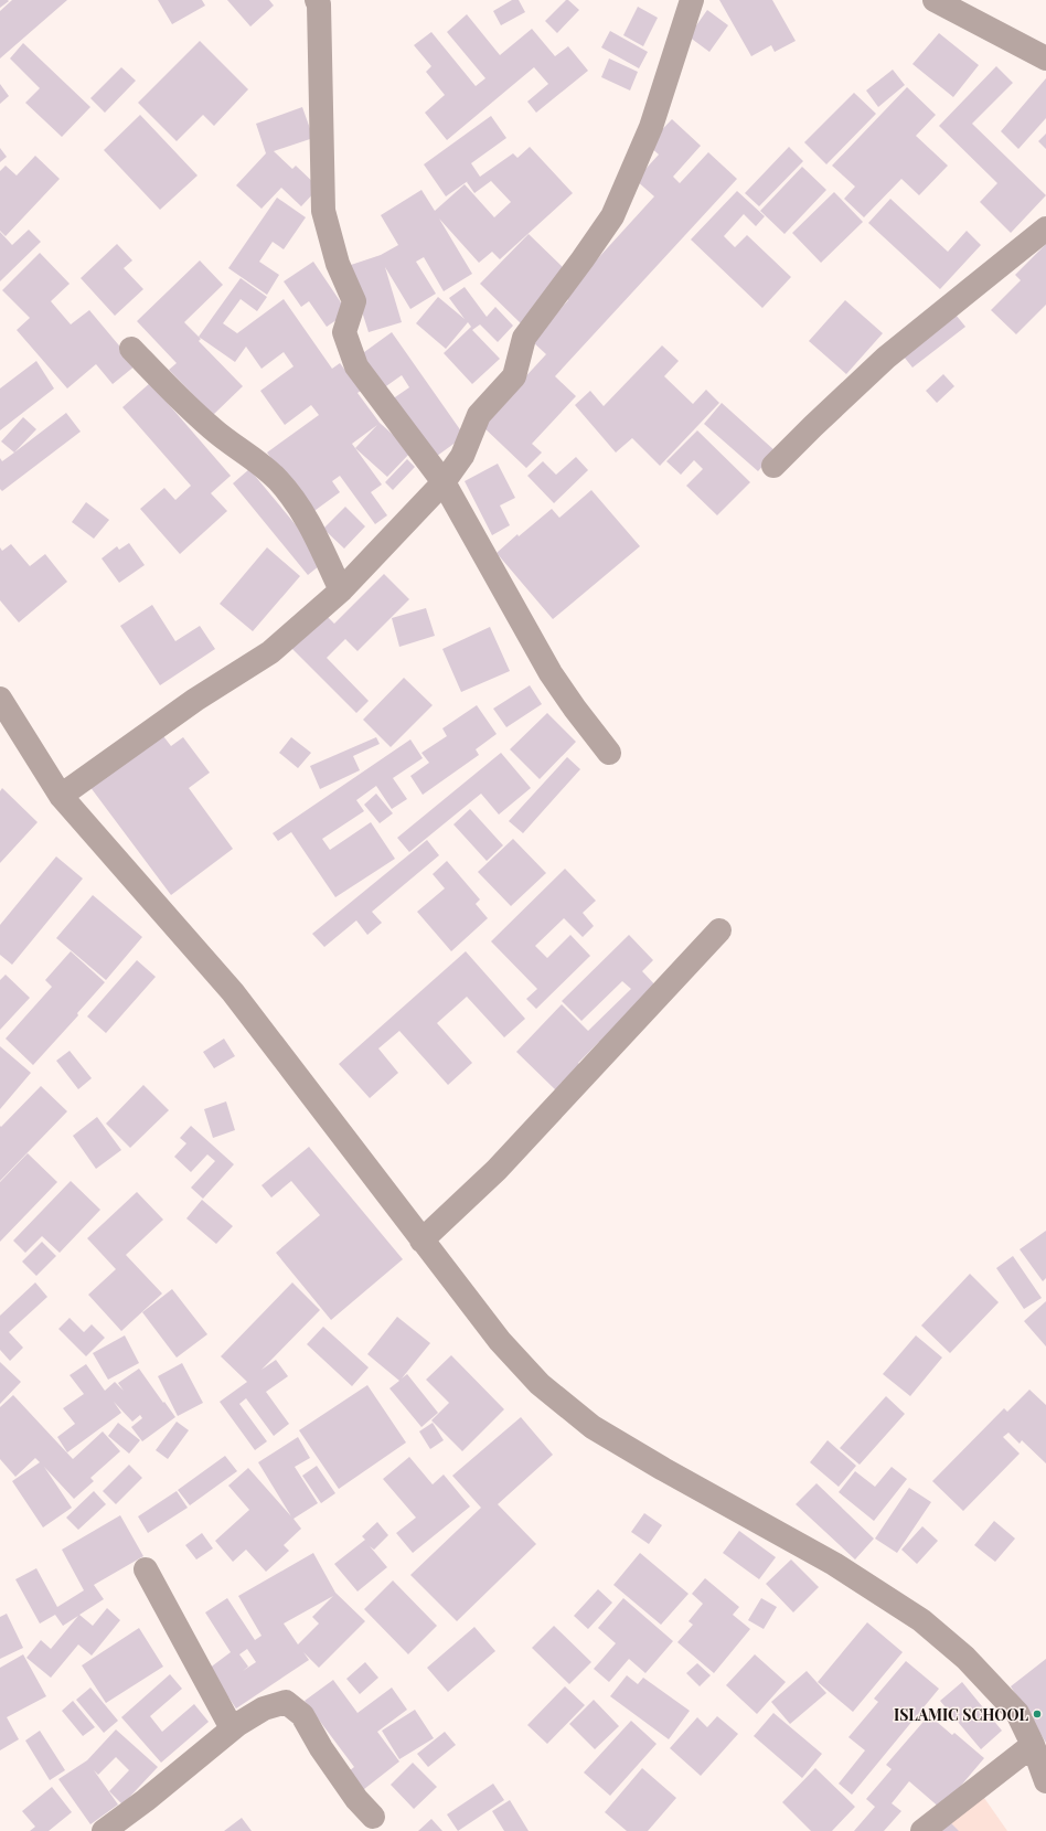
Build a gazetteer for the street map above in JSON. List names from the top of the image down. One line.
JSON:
{"places":["ISLAMIC SCHOOL"]}
